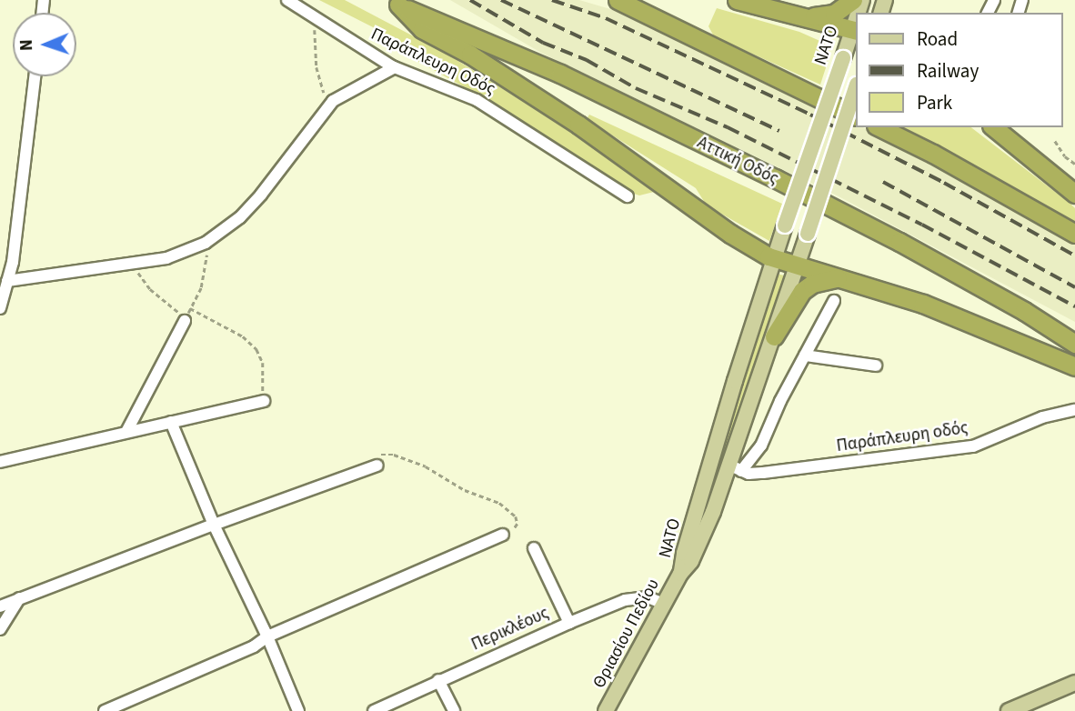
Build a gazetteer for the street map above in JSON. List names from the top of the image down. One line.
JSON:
{"streets":{"highway":["Αττική Οδός"],"main road":["ΝΑΤΟ","Θριασίου Πεδίου"],"street":["Παράπλευρη Οδός","Παράπλευρη οδός","Περικλέους"]},"crossings":[["ΝΑΤΟ","Παράπλευρη οδός"],["ΝΑΤΟ","Θριασίου Πεδίου"],["Περικλέους","Θριασίου Πεδίου"]],"legend":["Road","Railway","Park"],"north":"left"}
